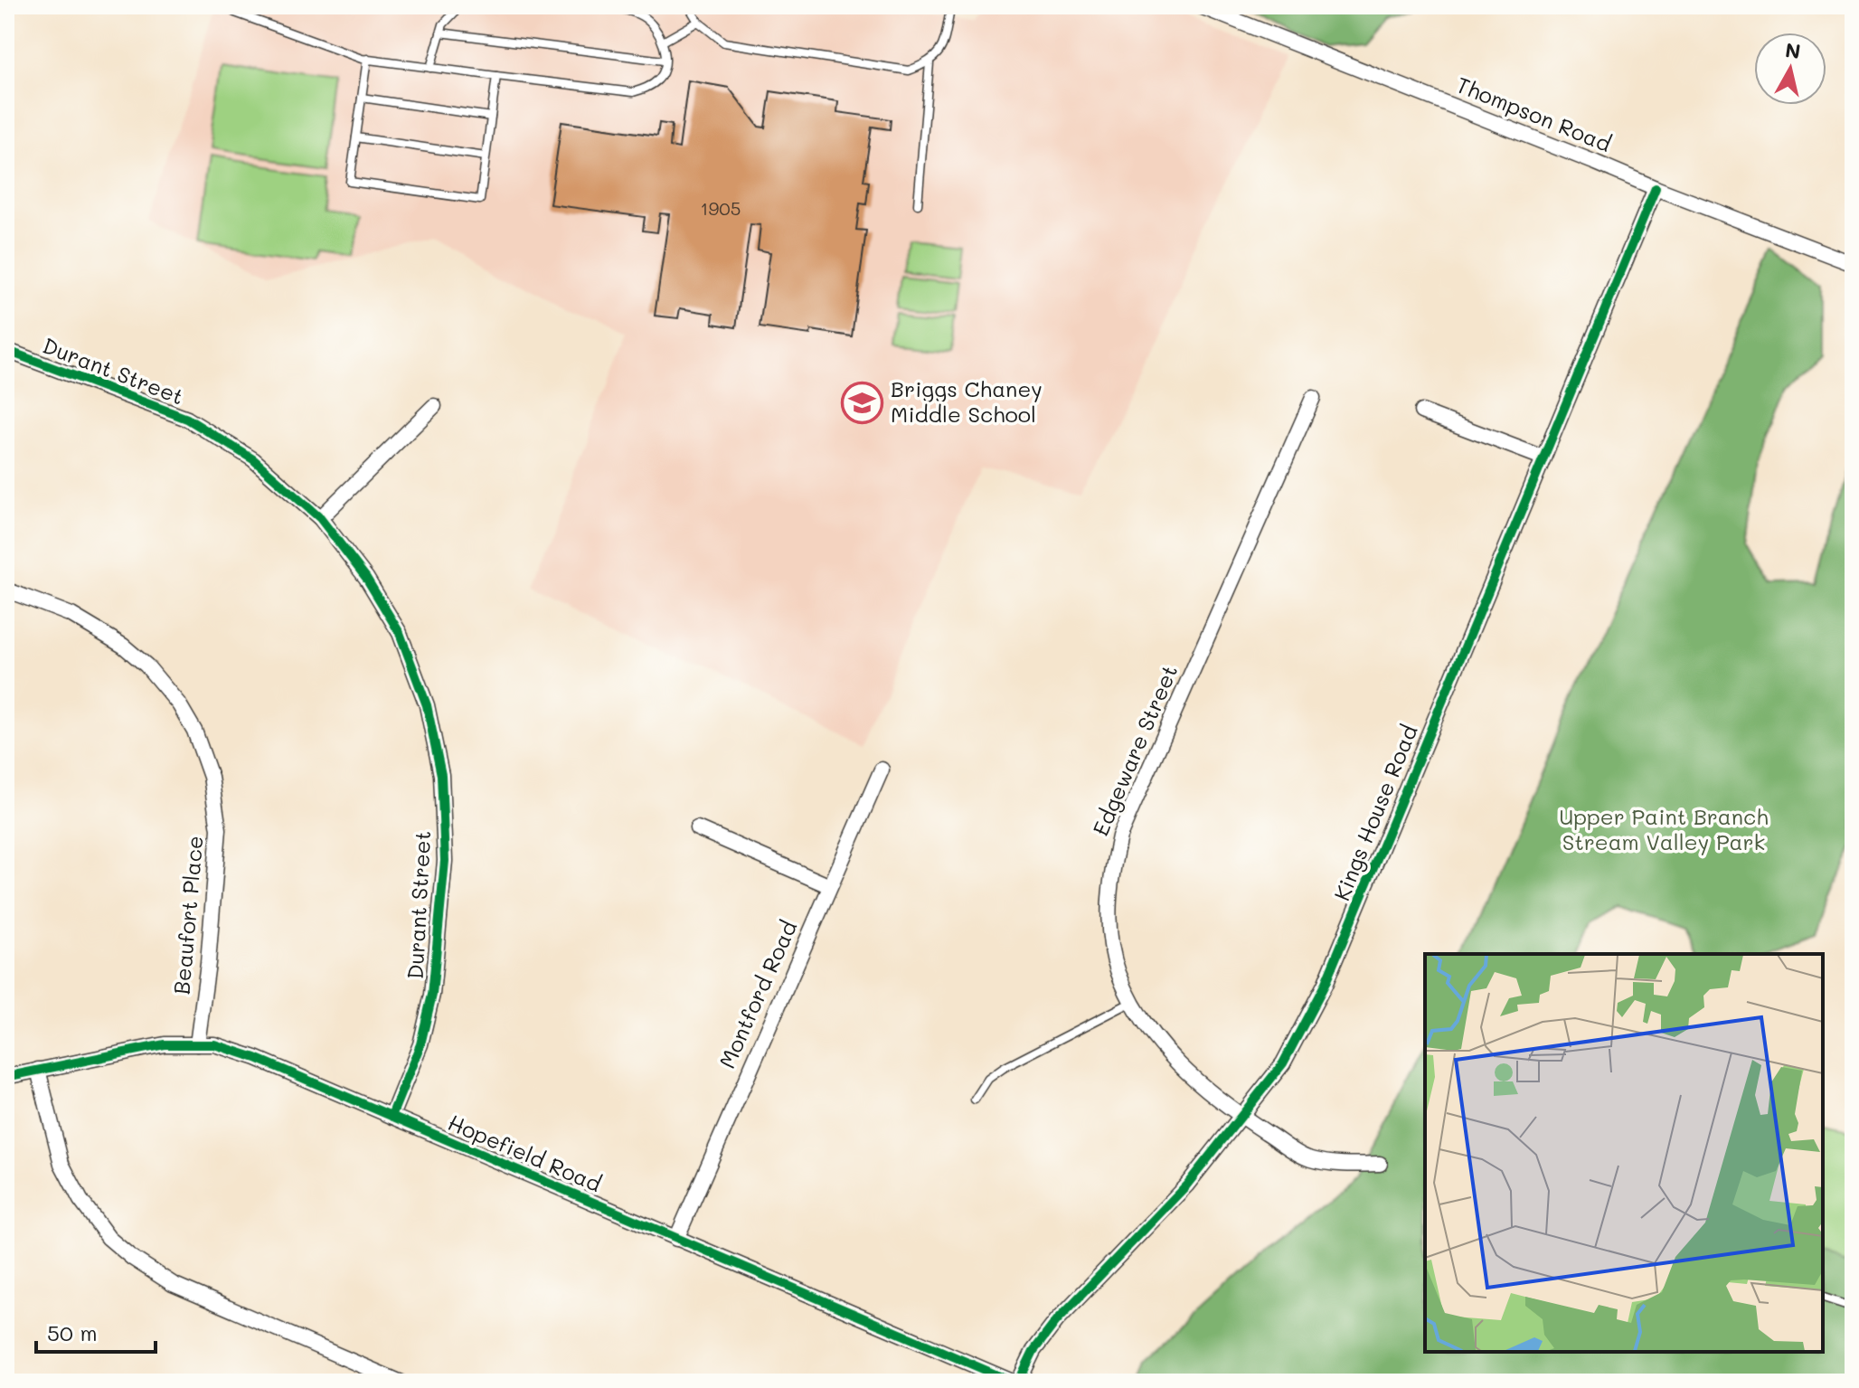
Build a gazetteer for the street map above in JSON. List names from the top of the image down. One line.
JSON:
{"streets":{"street":["Thompson Road","Durant Street","Edgeware Street","Kings House Road","Beaufort Place","Montford Road","Hopefield Road"]},"crossings":[["Thompson Road","Kings House Road"],["Durant Street","Hopefield Road"],["Edgeware Street","Kings House Road"],["Kings House Road","Hopefield Road"],["Beaufort Place","Hopefield Road"],["Montford Road","Hopefield Road"]],"parks":["Upper Paint Branch Stream Valley Park"],"places":{"school or university":["Briggs Chaney Middle School"]},"house_numbers":["1905"],"scale_bar":"50 m","north":"top"}
